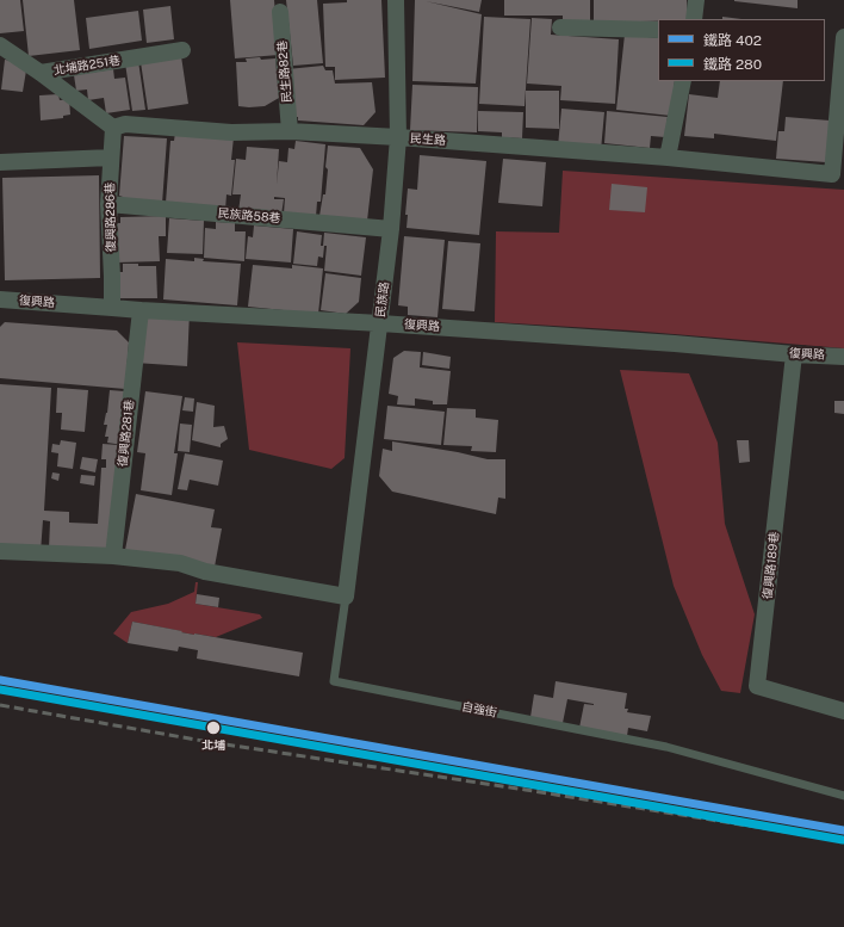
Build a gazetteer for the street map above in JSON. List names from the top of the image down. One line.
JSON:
{"streets":{"street":["北埔路251巷","民生路82巷","民生路","民族路58巷","復興路286巷","民族路","復興路","復興路281巷","復興路189巷"],"lane":["自強街"]},"crossings":[["民生路82巷","民生路"],["民生路","復興路286巷"],["民生路","民族路"],["民族路58巷","復興路286巷"],["民族路58巷","民族路"],["復興路286巷","復興路"],["民族路","復興路"],["民族路","自強街"],["復興路","復興路281巷"],["復興路","復興路189巷"]],"places":["北埔"],"lines":["rail line 402","rail line 280"],"legend":["鐵路 402","鐵路 280"]}
